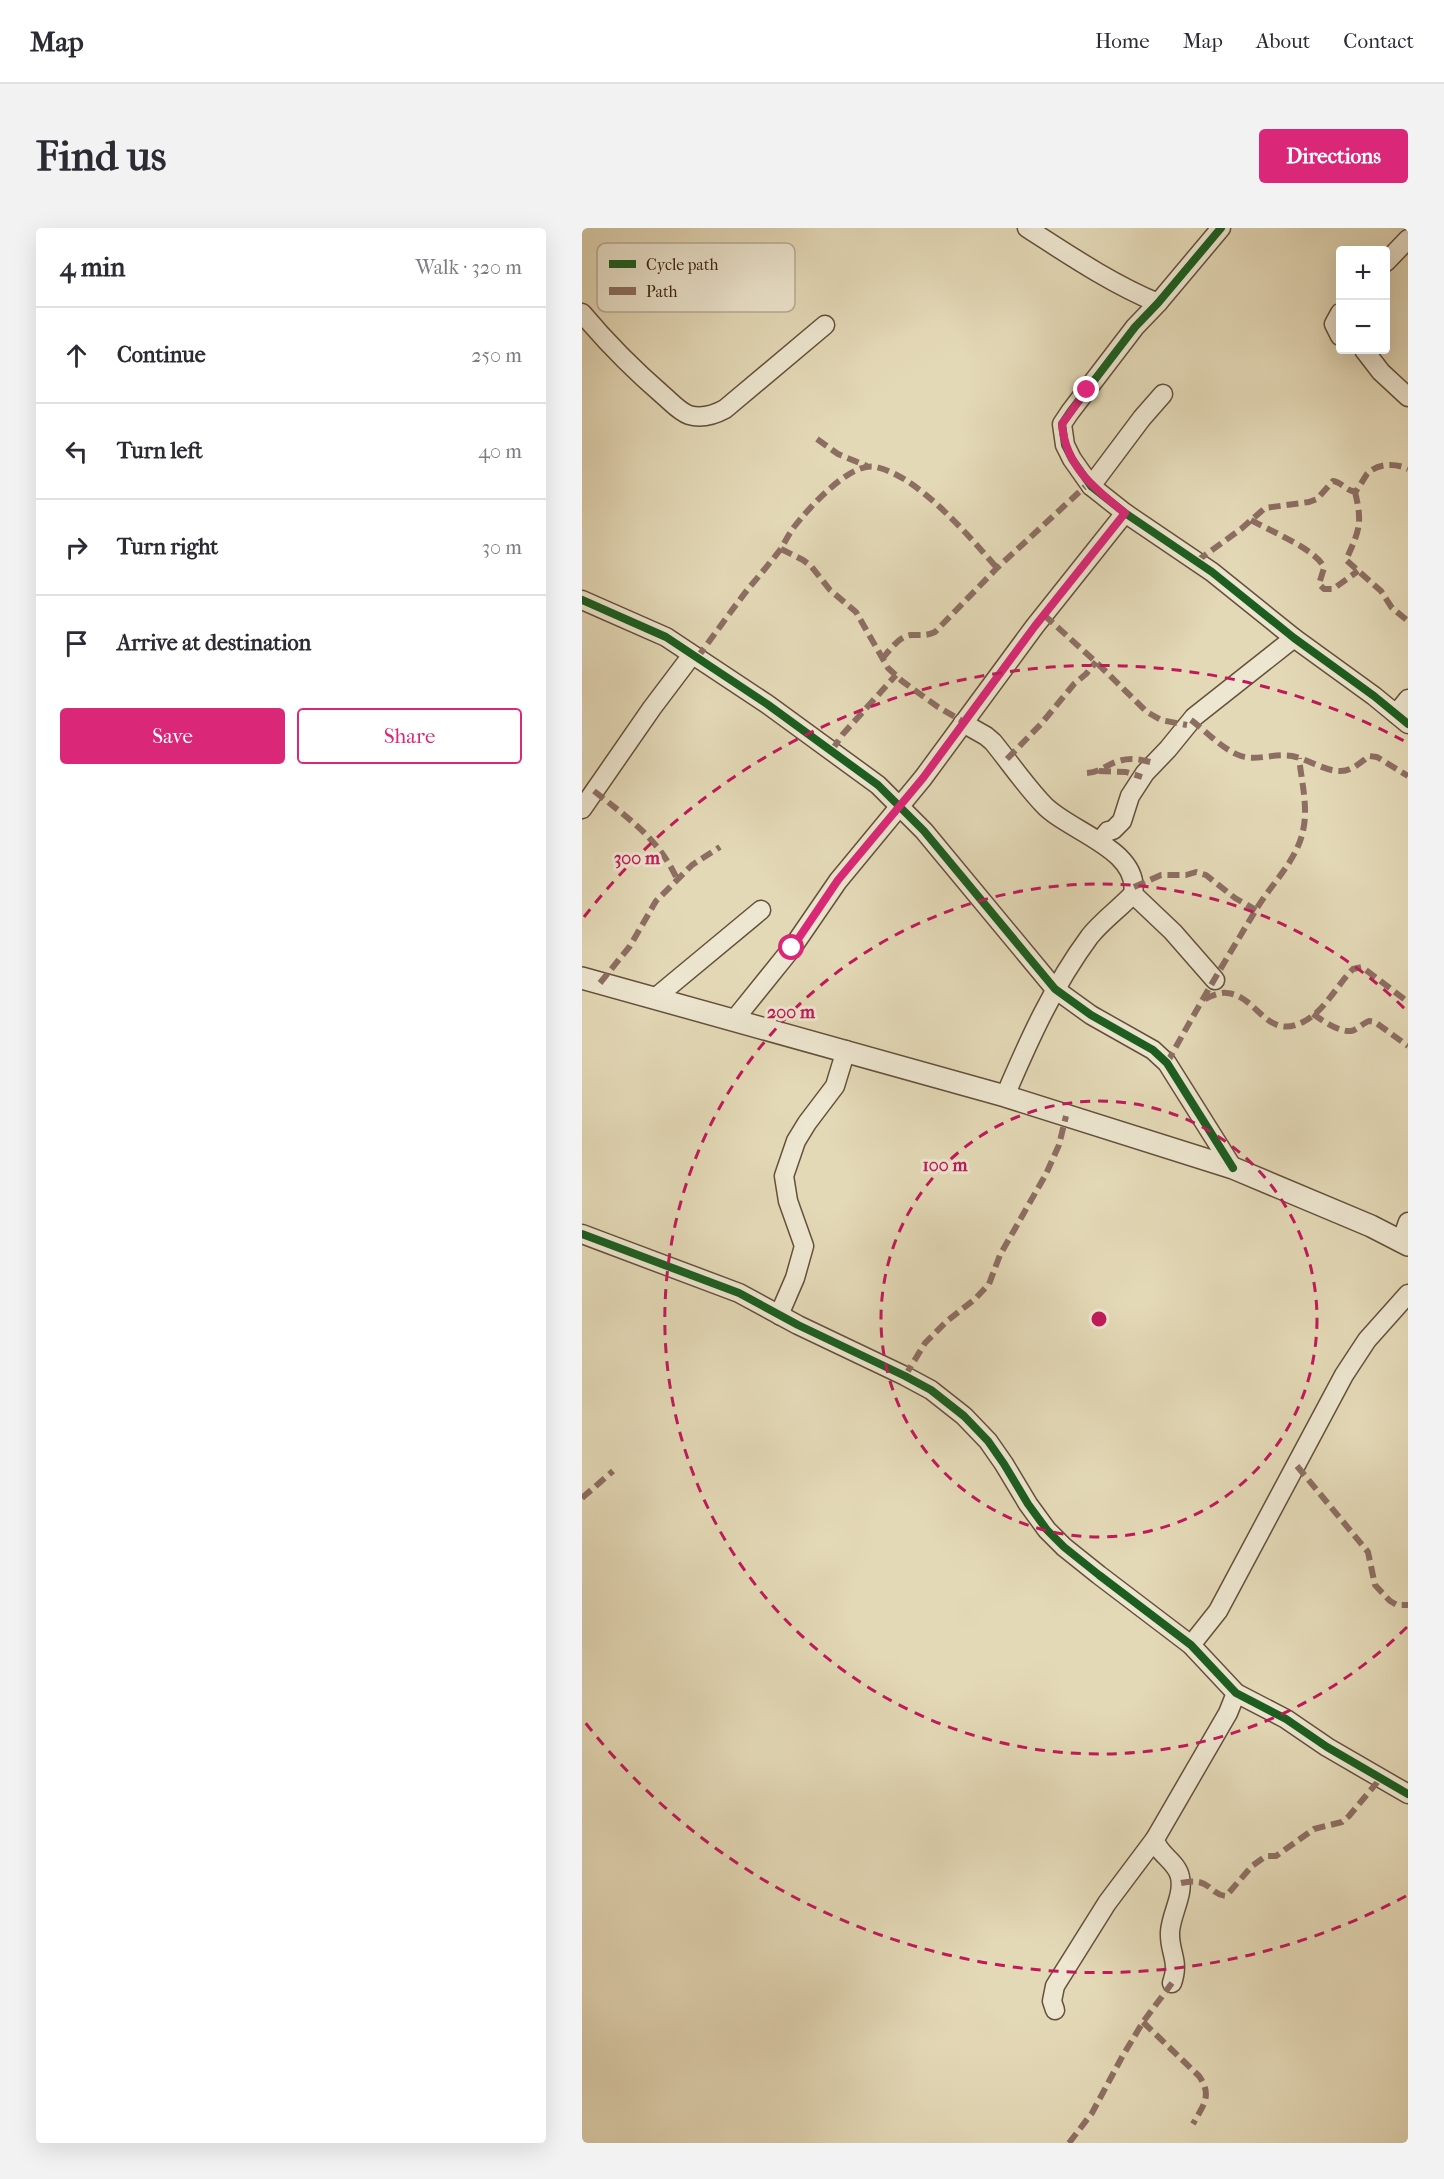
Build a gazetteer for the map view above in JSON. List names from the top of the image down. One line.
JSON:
{"legend":["Cycle path","Path"],"page":{"header":"Map","nav":["Home","Map","About","Contact"],"buttons":["Directions",["Save","Share"]],"title":"Find us","heading":["4 min","Walk · 320 m"],"map_buttons":["+","−"],"list":[["Continue","250 m"],["Turn left","40 m"],["Turn right","30 m"],"Arrive at destination"]},"rings":["300 m","200 m","100 m"]}
